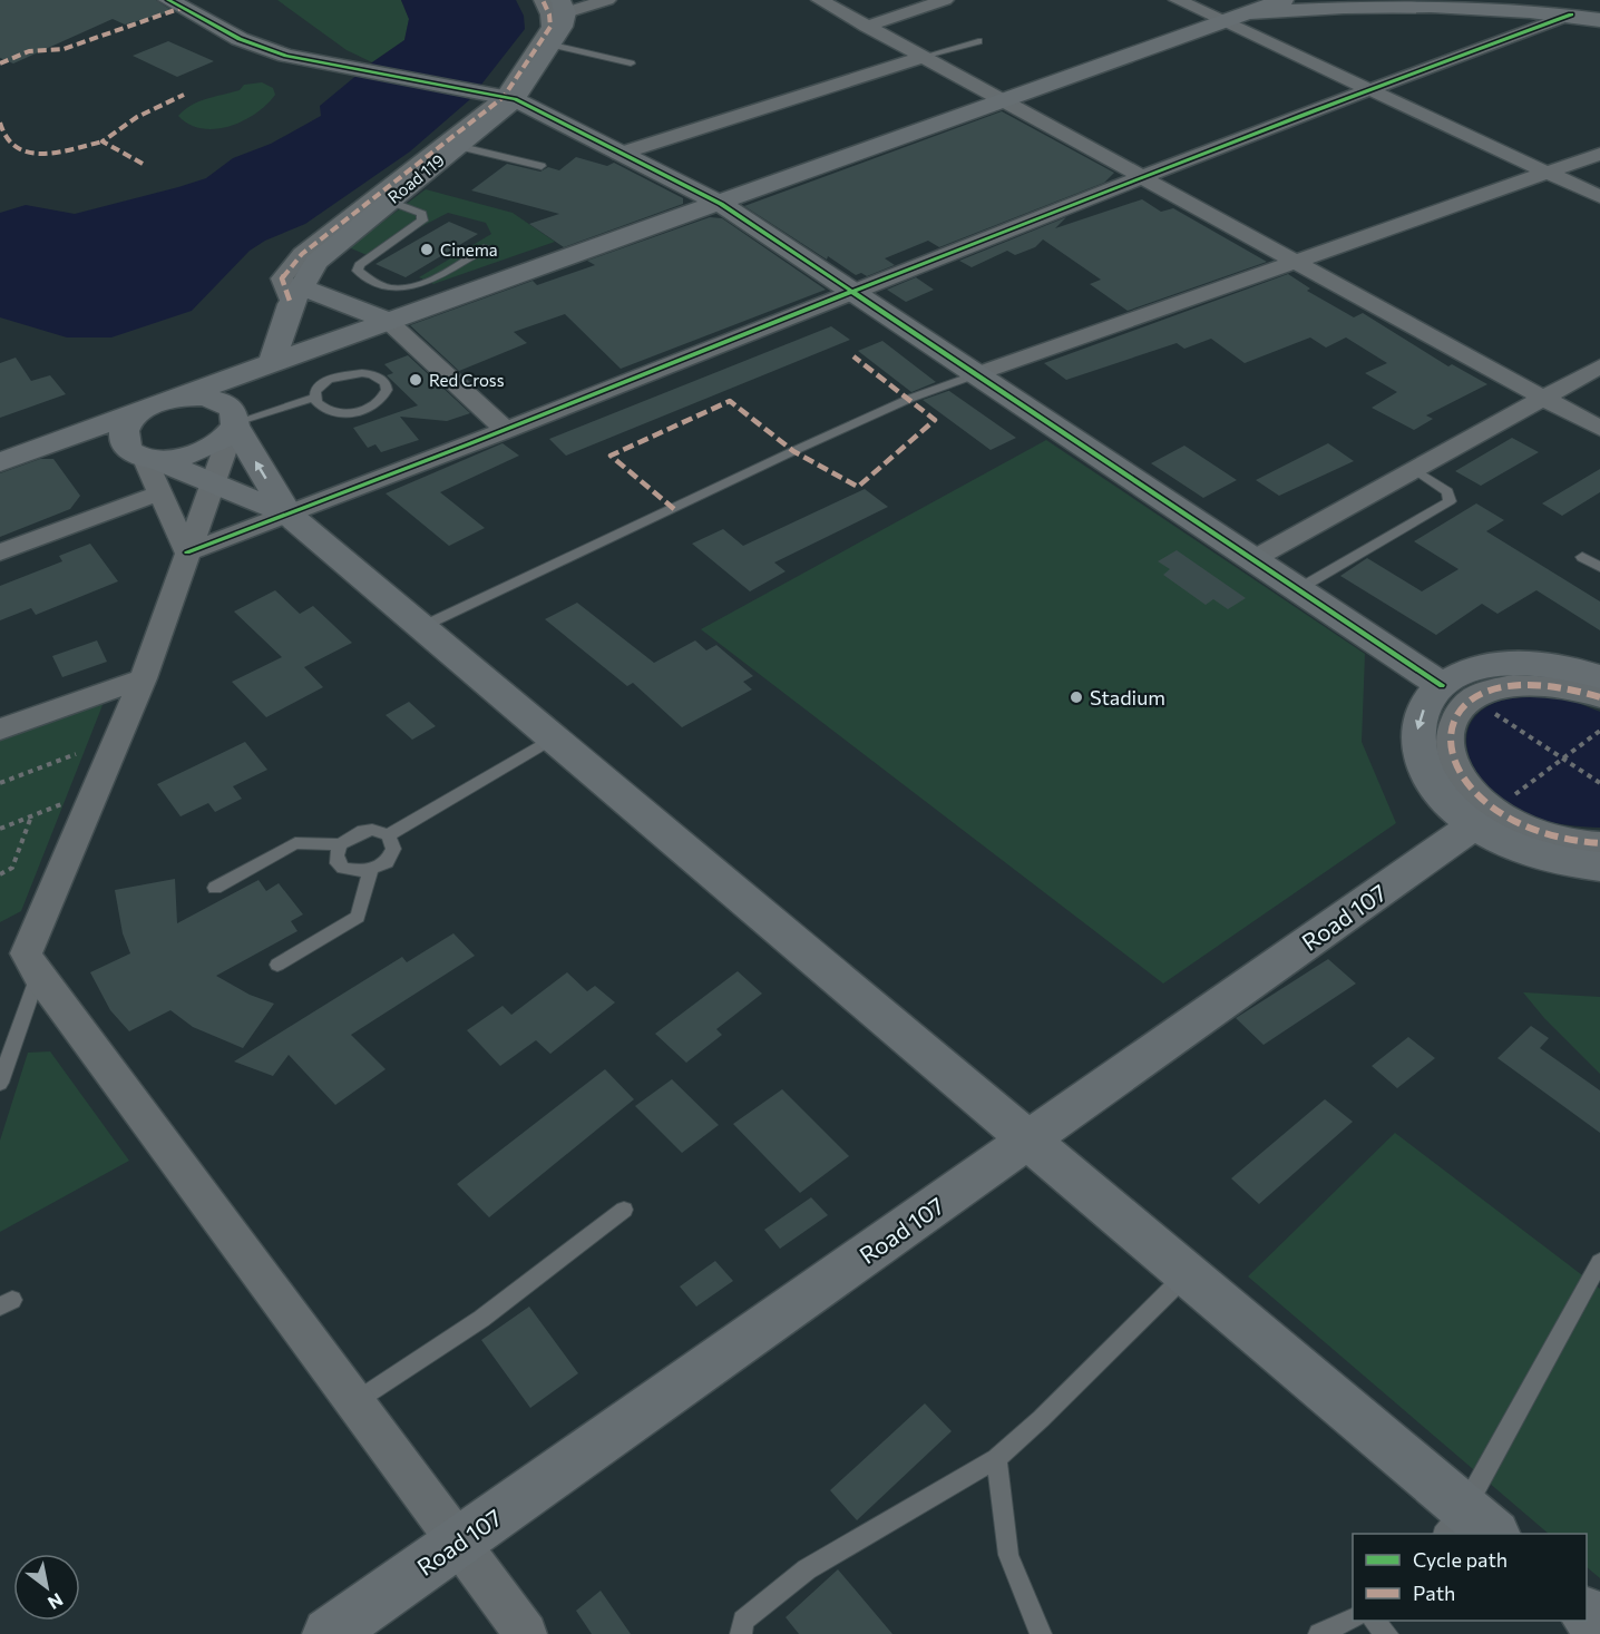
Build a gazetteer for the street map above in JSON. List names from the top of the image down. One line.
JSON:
{"streets":{"street":["Road 119","Road 107"]},"places":["Cinema","Red Cross","Stadium"],"legend":["Cycle path","Path"],"north":"bottom right"}
